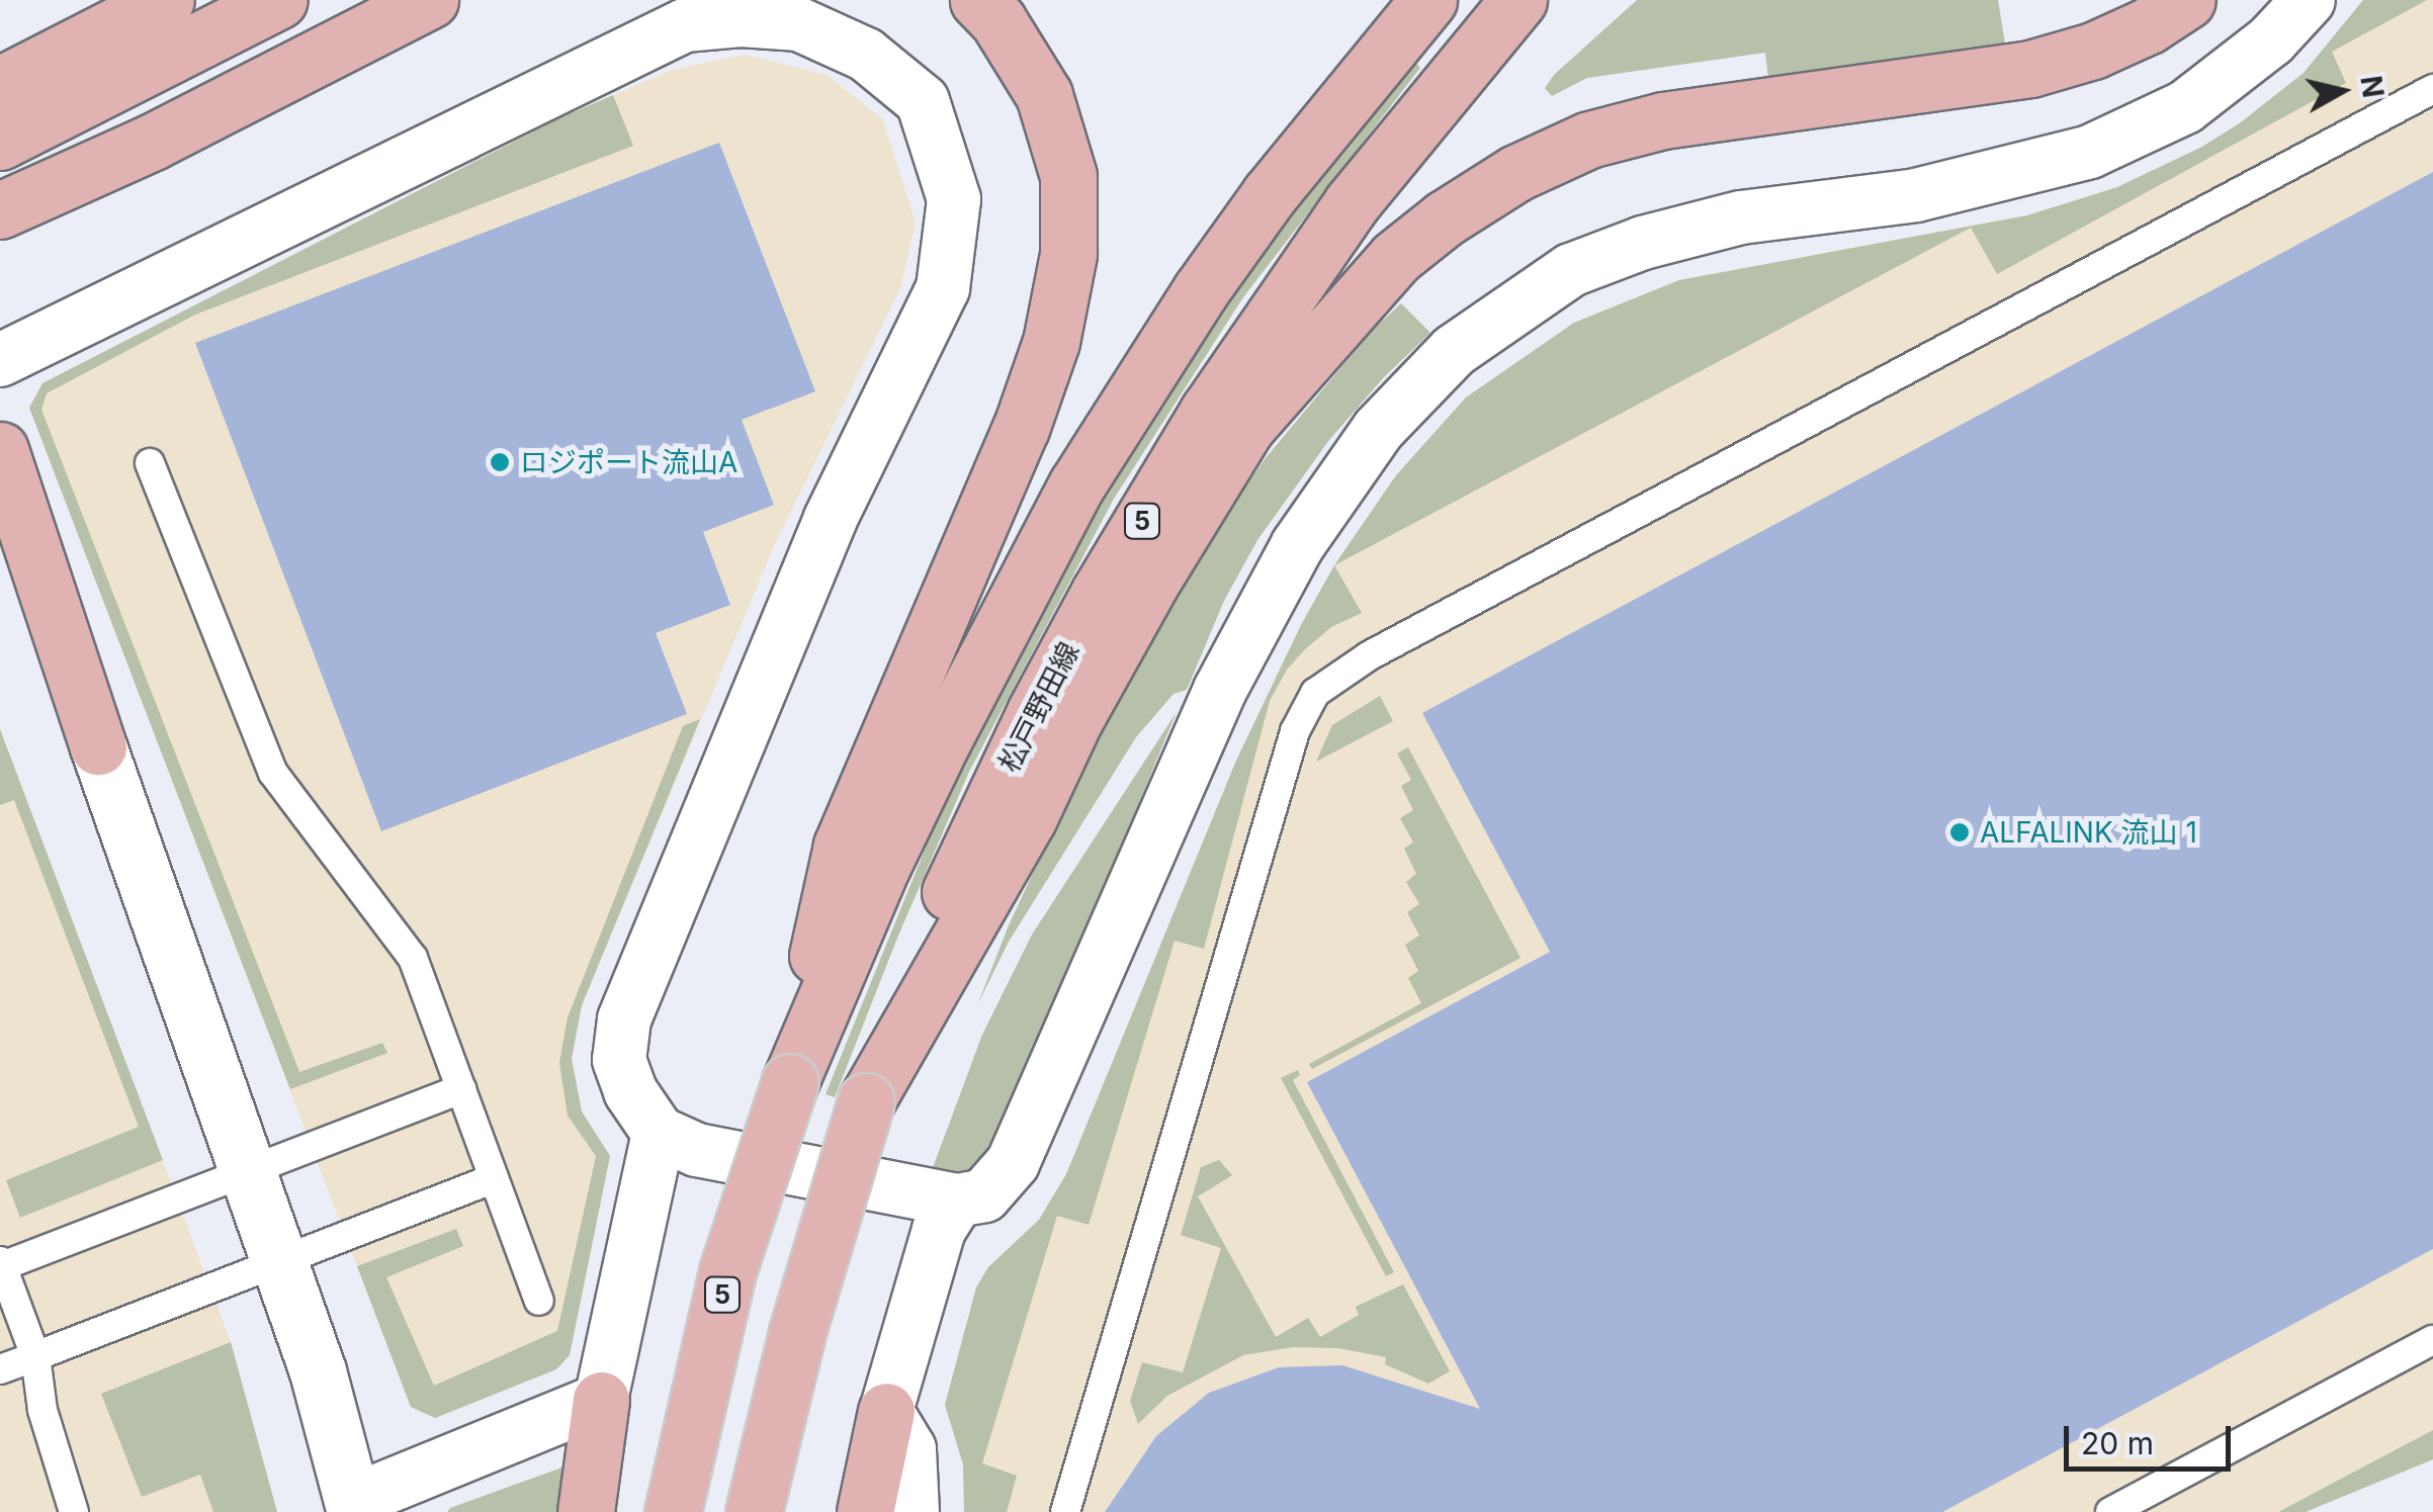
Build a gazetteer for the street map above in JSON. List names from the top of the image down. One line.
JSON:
{"streets":{"main road":["5","松戸野田線"]},"places":["ロジポート流山A","ALFALINK 流山 1"],"scale_bar":"20 m","north":"right"}
